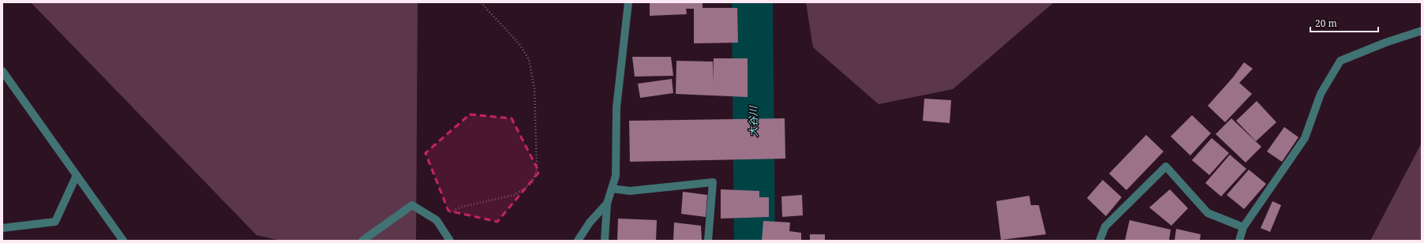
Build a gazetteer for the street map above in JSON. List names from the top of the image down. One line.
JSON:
{"water":["大谷川"],"scale_bar":"20 m"}
